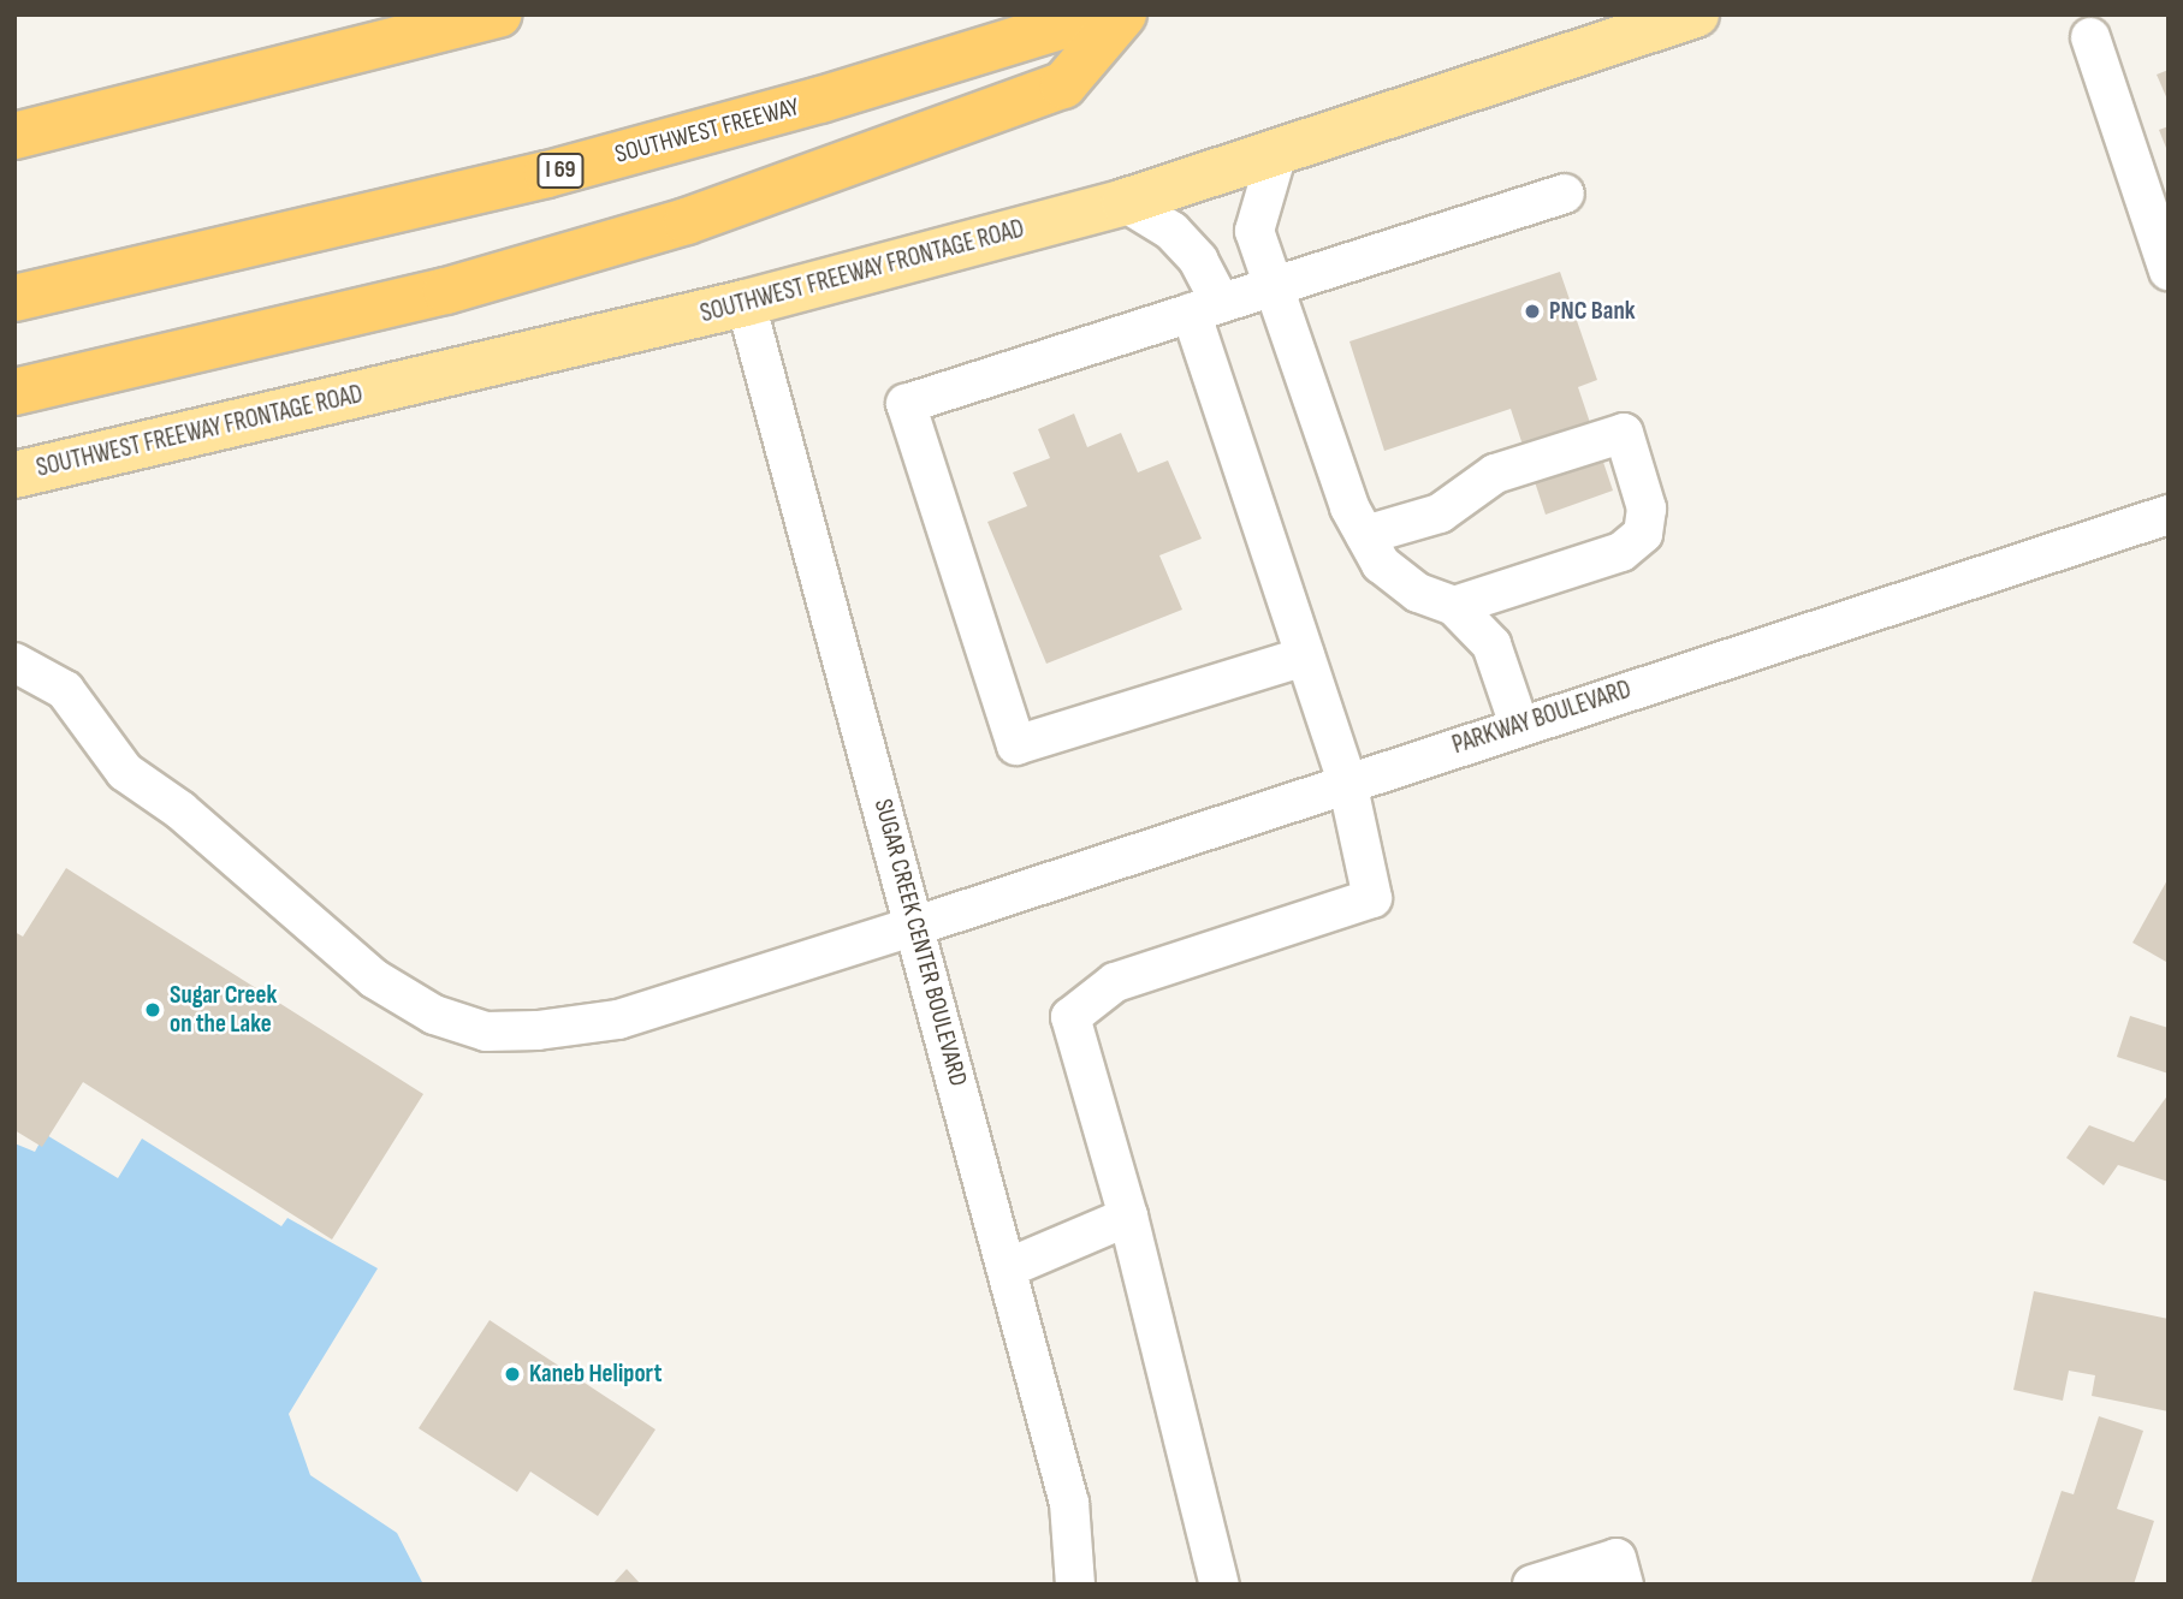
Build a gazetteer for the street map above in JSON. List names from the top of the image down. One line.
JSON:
{"streets":{"highway":["SOUTHWEST FREEWAY","I 69"],"main road":["SOUTHWEST FREEWAY FRONTAGE ROAD"],"street":["PARKWAY BOULEVARD","SUGAR CREEK CENTER BOULEVARD"]},"crossings":[["SOUTHWEST FREEWAY FRONTAGE ROAD","SUGAR CREEK CENTER BOULEVARD"],["PARKWAY BOULEVARD","SUGAR CREEK CENTER BOULEVARD"]],"places":["PNC Bank","Sugar Creek on the Lake","Kaneb Heliport"]}
